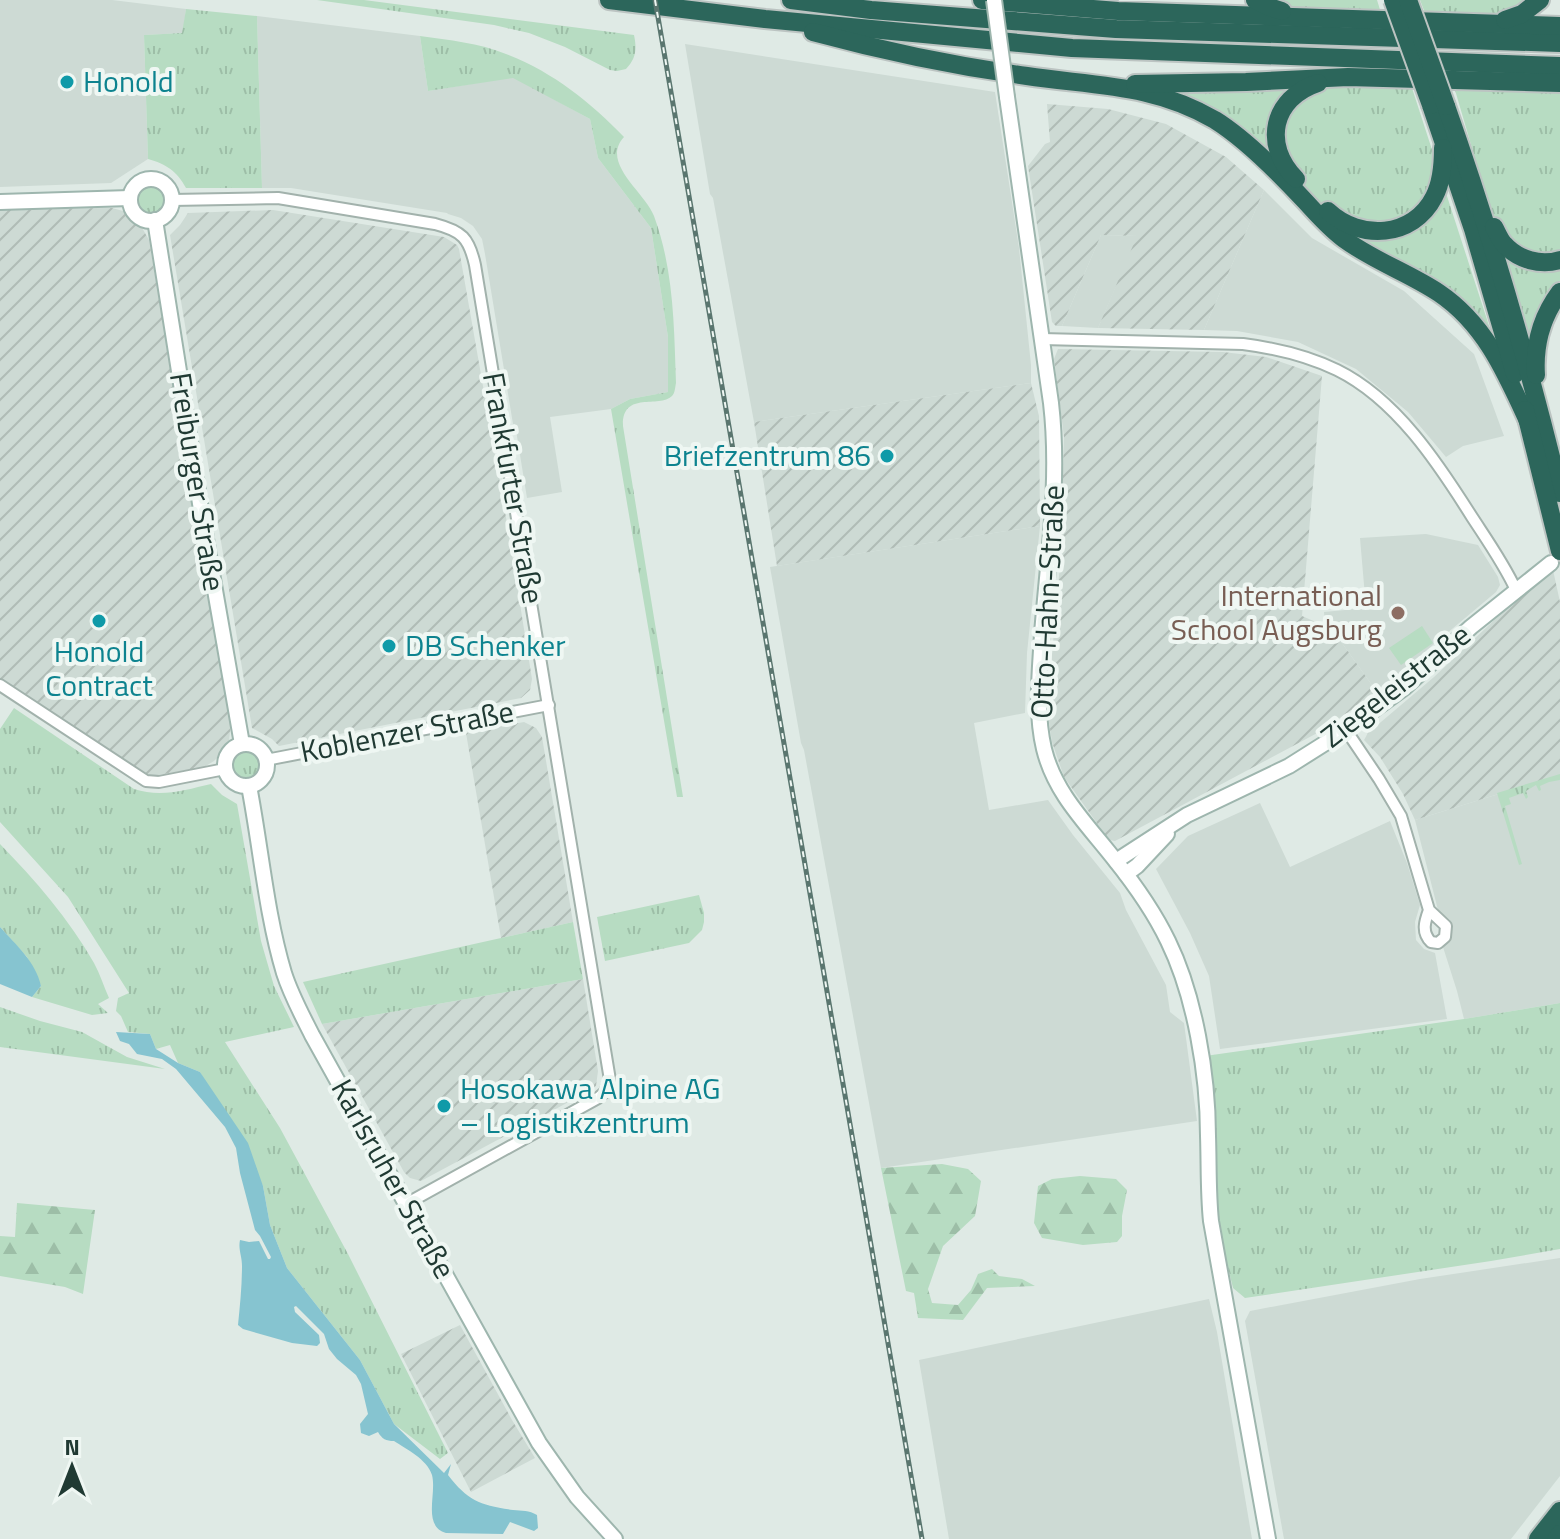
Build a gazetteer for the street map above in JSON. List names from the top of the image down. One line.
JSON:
{"streets":{"street":["Freiburger Straße","Frankfurter Straße","Otto-Hahn-Straße","Ziegeleistraße","Koblenzer Straße","Karlsruher Straße"]},"crossings":[["Freiburger Straße","Frankfurter Straße"],["Freiburger Straße","Koblenzer Straße"],["Freiburger Straße","Karlsruher Straße"],["Frankfurter Straße","Koblenzer Straße"],["Frankfurter Straße","Karlsruher Straße"],["Otto-Hahn-Straße","Ziegeleistraße"],["Koblenzer Straße","Karlsruher Straße"]],"places":["Honold","Briefzentrum 86","International School Augsburg","Honold Contract","DB Schenker","Hosokawa Alpine AG – Logistikzentrum"],"north":"top"}
